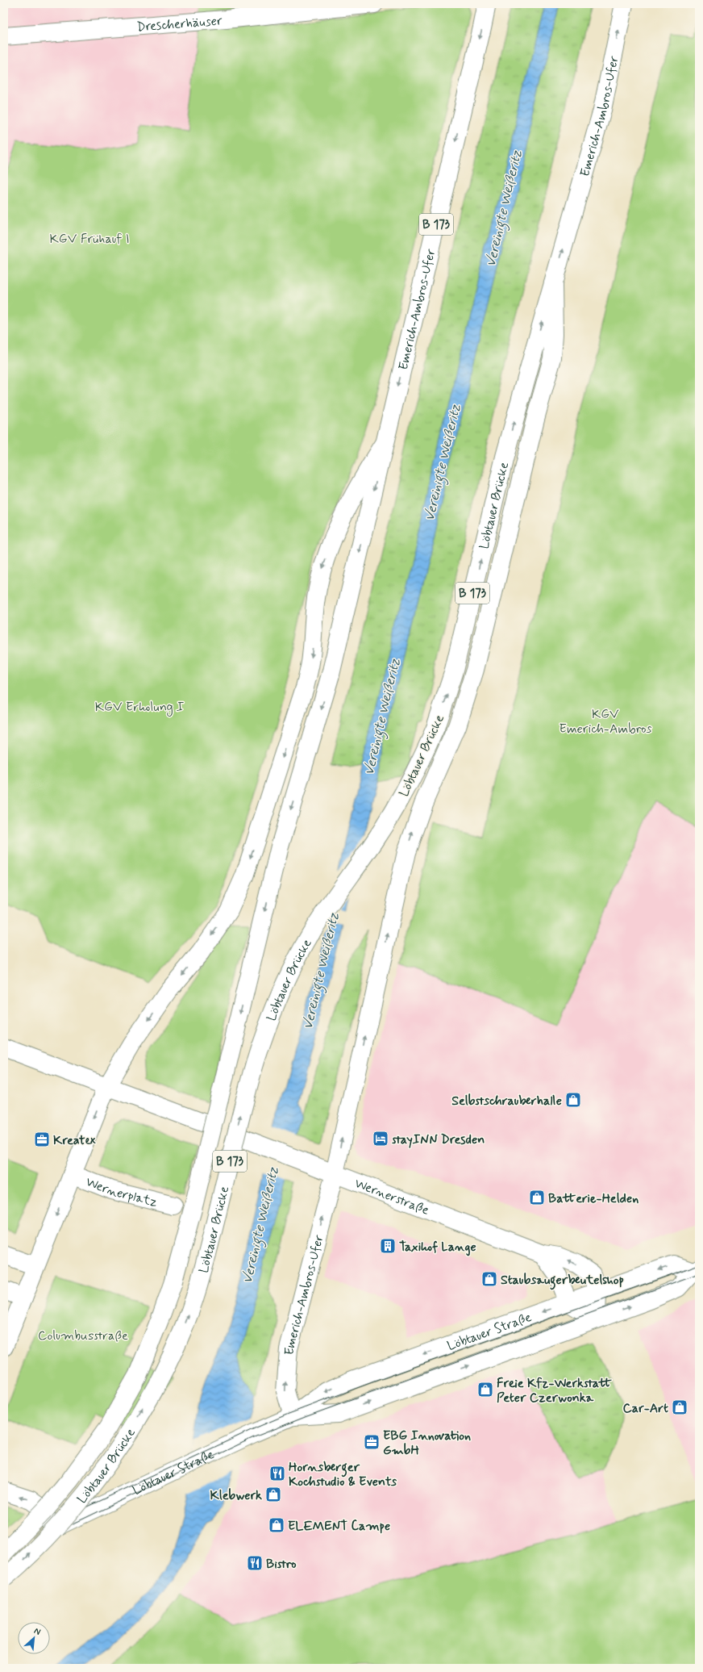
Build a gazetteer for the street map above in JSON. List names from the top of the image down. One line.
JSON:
{"streets":{"main road":["Drescherhäuser","Emerich-Ambros-Ufer","B 173","Löbtauer Brücke","Wernerplatz","Wernerstraße","Löbtauer Straße"]},"crossings":[["Emerich-Ambros-Ufer","Löbtauer Brücke"],["Emerich-Ambros-Ufer","Wernerstraße"],["Emerich-Ambros-Ufer","Löbtauer Straße"],["Wernerstraße","Löbtauer Straße"]],"water":["Vereinigte Weißeritz"],"parks":["KGV Frühauf I","KGV Erholung I","KGV Emerich-Ambros","Columbusstraße"],"places":{"shop":["Selbstschrauberhalle","Batterie-Helden","Staubsaugerbeutelshop","Freie Kfz-Werkstatt Peter Czerwonka","Car-Art","Klebwerk","ELEMENT Campe"],"hotel":["stayINN Dresden"],"office":["Kreatex","EBG Innovation GmbH"],"building":["Taxihof Lange"],"restaurant":["Hornsberger Kochstudio & Events","Bistro"]},"north":"top right"}
